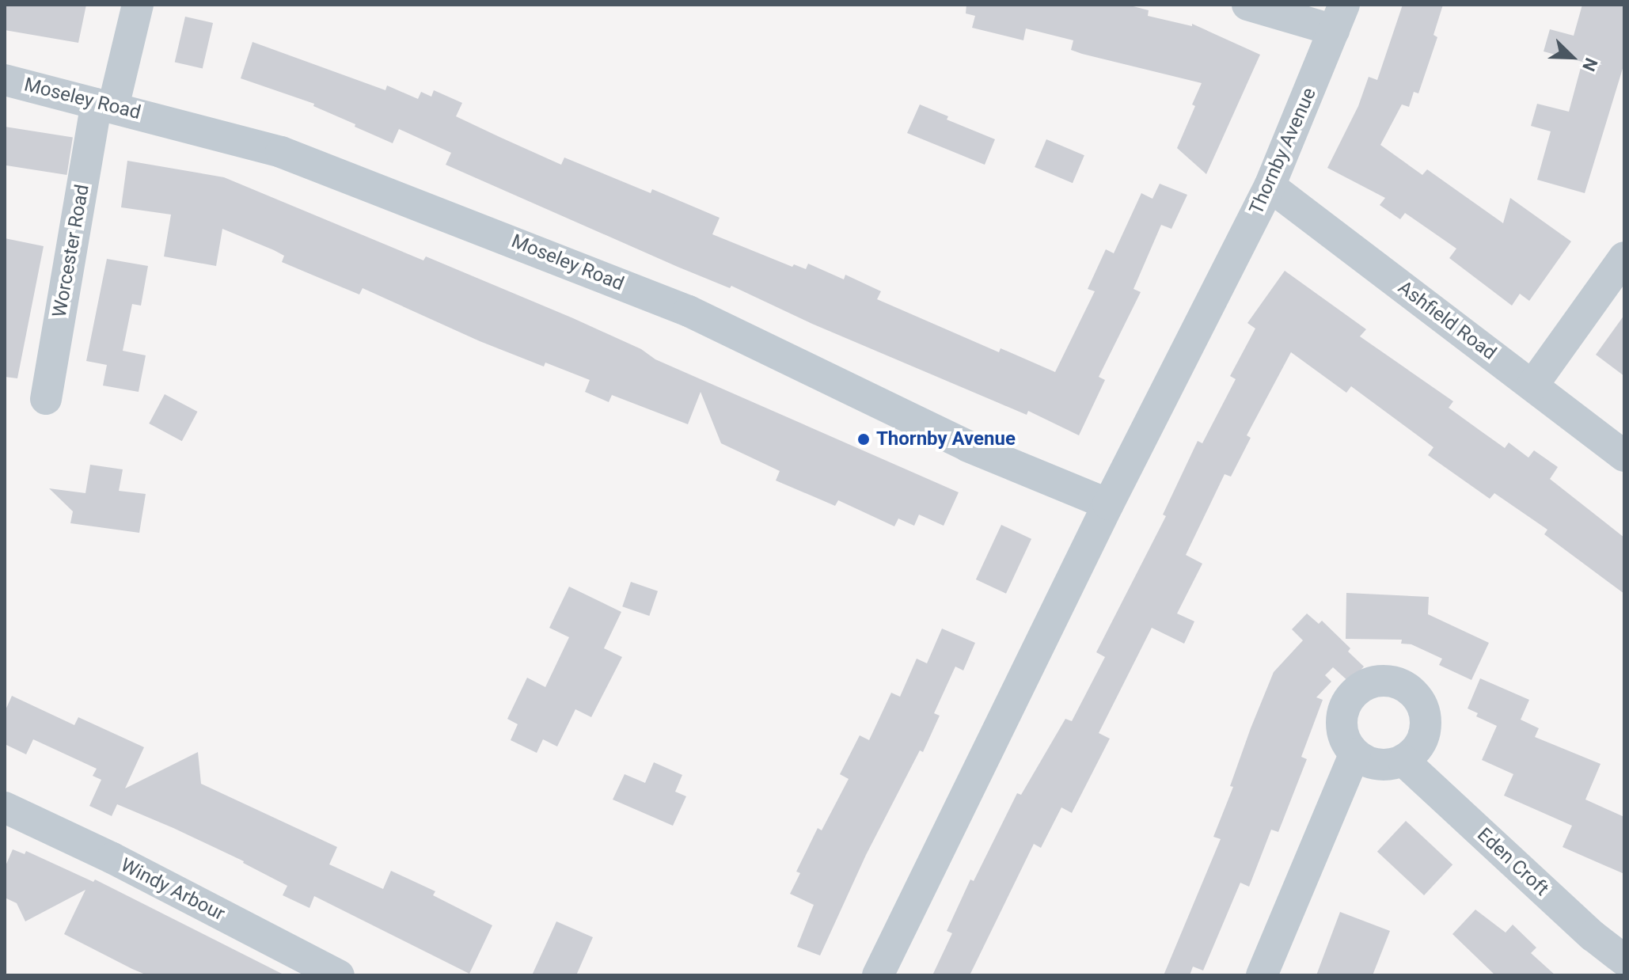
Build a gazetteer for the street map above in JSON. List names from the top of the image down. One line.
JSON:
{"streets":{"street":["Moseley Road","Thornby Avenue","Worcester Road","Ashfield Road","Eden Croft","Windy Arbour"]},"crossings":[["Moseley Road","Thornby Avenue"],["Moseley Road","Worcester Road"],["Thornby Avenue","Ashfield Road"]],"places":["Thornby Avenue"],"north":"bottom right"}
